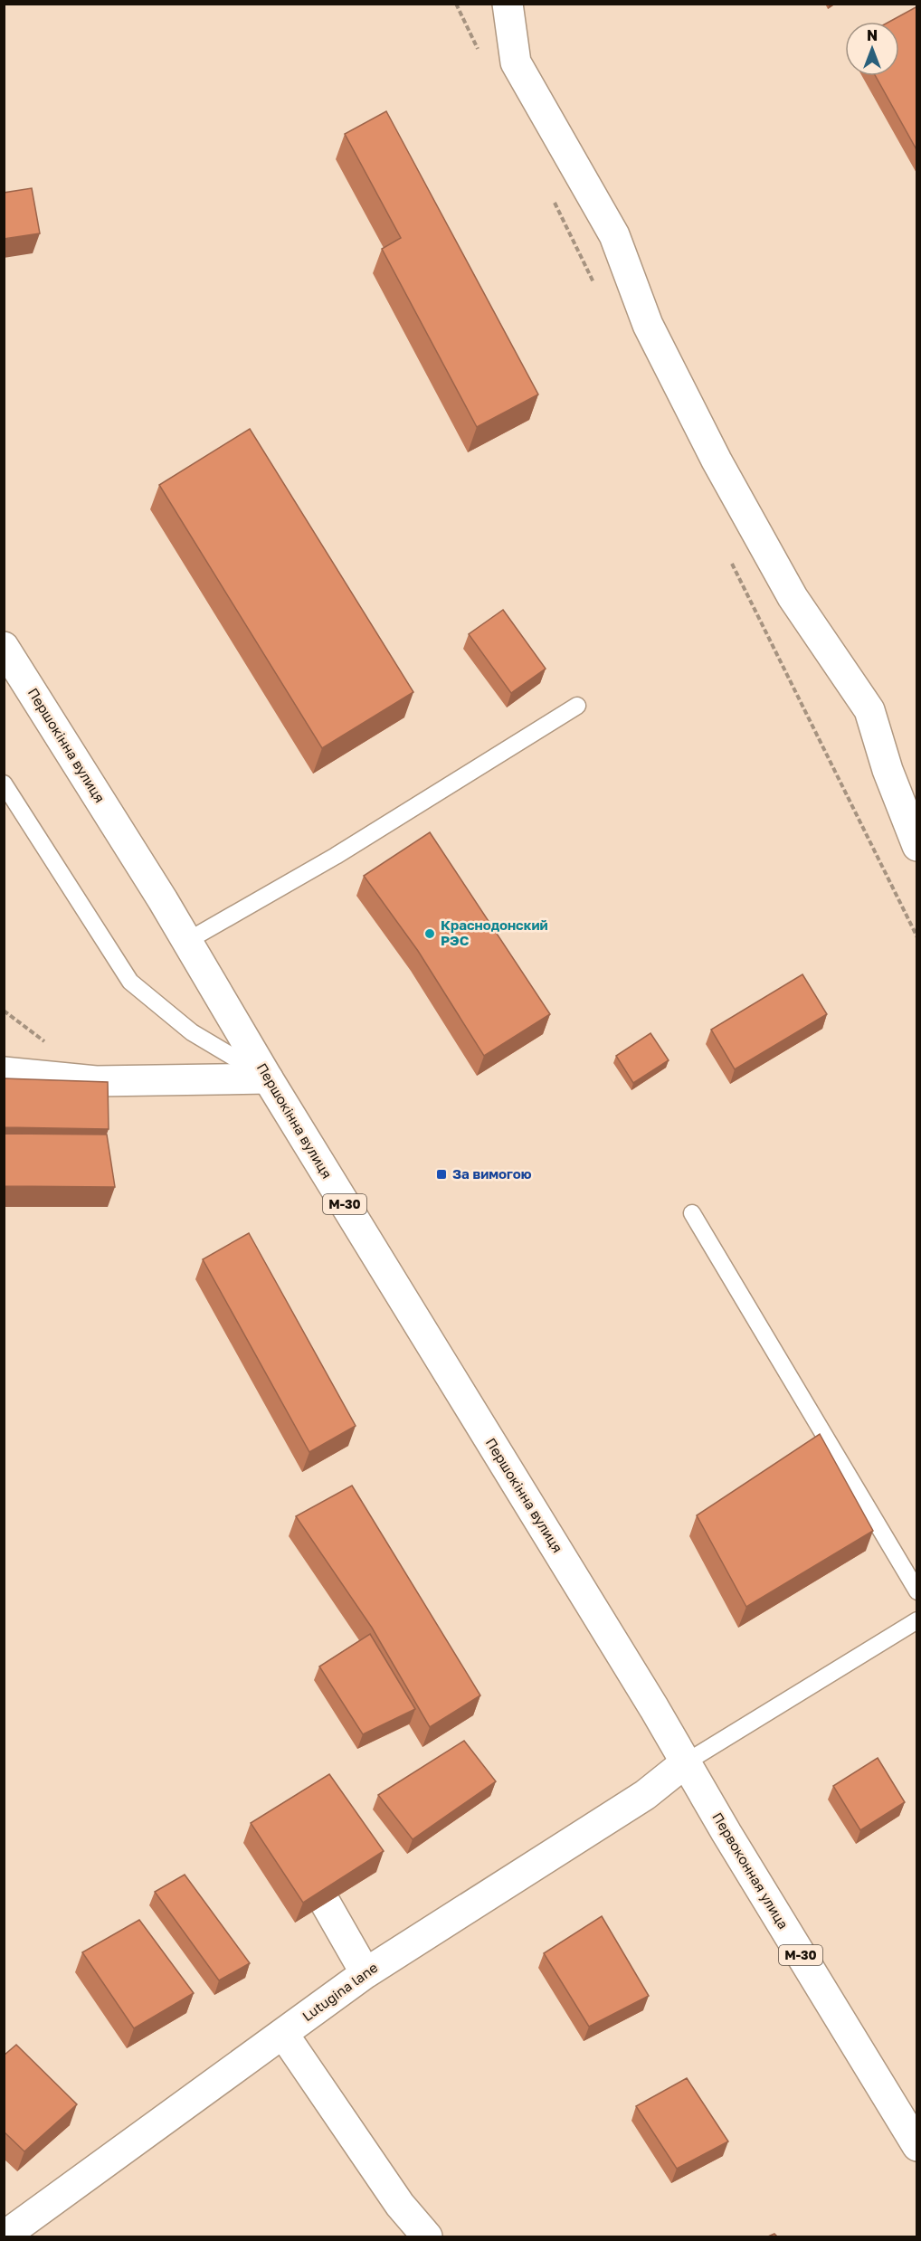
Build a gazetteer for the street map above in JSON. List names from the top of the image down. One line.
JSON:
{"streets":{"main road":["Першокінна вулиця","М-30","Первоконная улица","Lutugina lane"]},"crossings":[["Першокінна вулиця","Первоконная улица"],["Першокінна вулиця","Lutugina lane"],["Первоконная улица","Lutugina lane"]],"places":{"other":["Краснодонский РЭС"],"transit":["За вимогою"]},"north":"top"}
